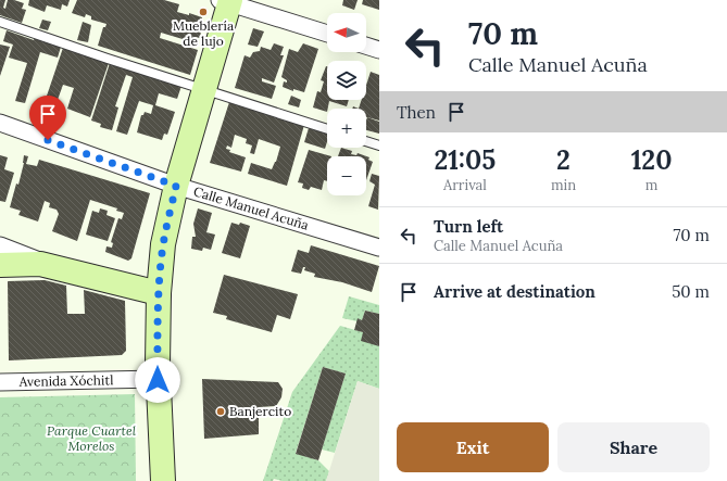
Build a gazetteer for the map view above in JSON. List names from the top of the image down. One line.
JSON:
{"streets":{"street":["Calle Manuel Acuña","Avenida Xóchitl"]},"parks":["Parque Cuartel Morelos"],"places":["Mueblería de lujo","Banjercito"],"north":"left","page":{"turn":["70 m","Calle Manuel Acuña"],"map_buttons":["+","−"],"then":"Then","eta":["21:05","Arrival","2","min","120","m"],"list":[{"name":"Turn left","note":"Calle Manuel Acuña","value":"70 m"},{"name":"Arrive at destination","value":"50 m"}],"buttons":["Exit","Share"]}}
